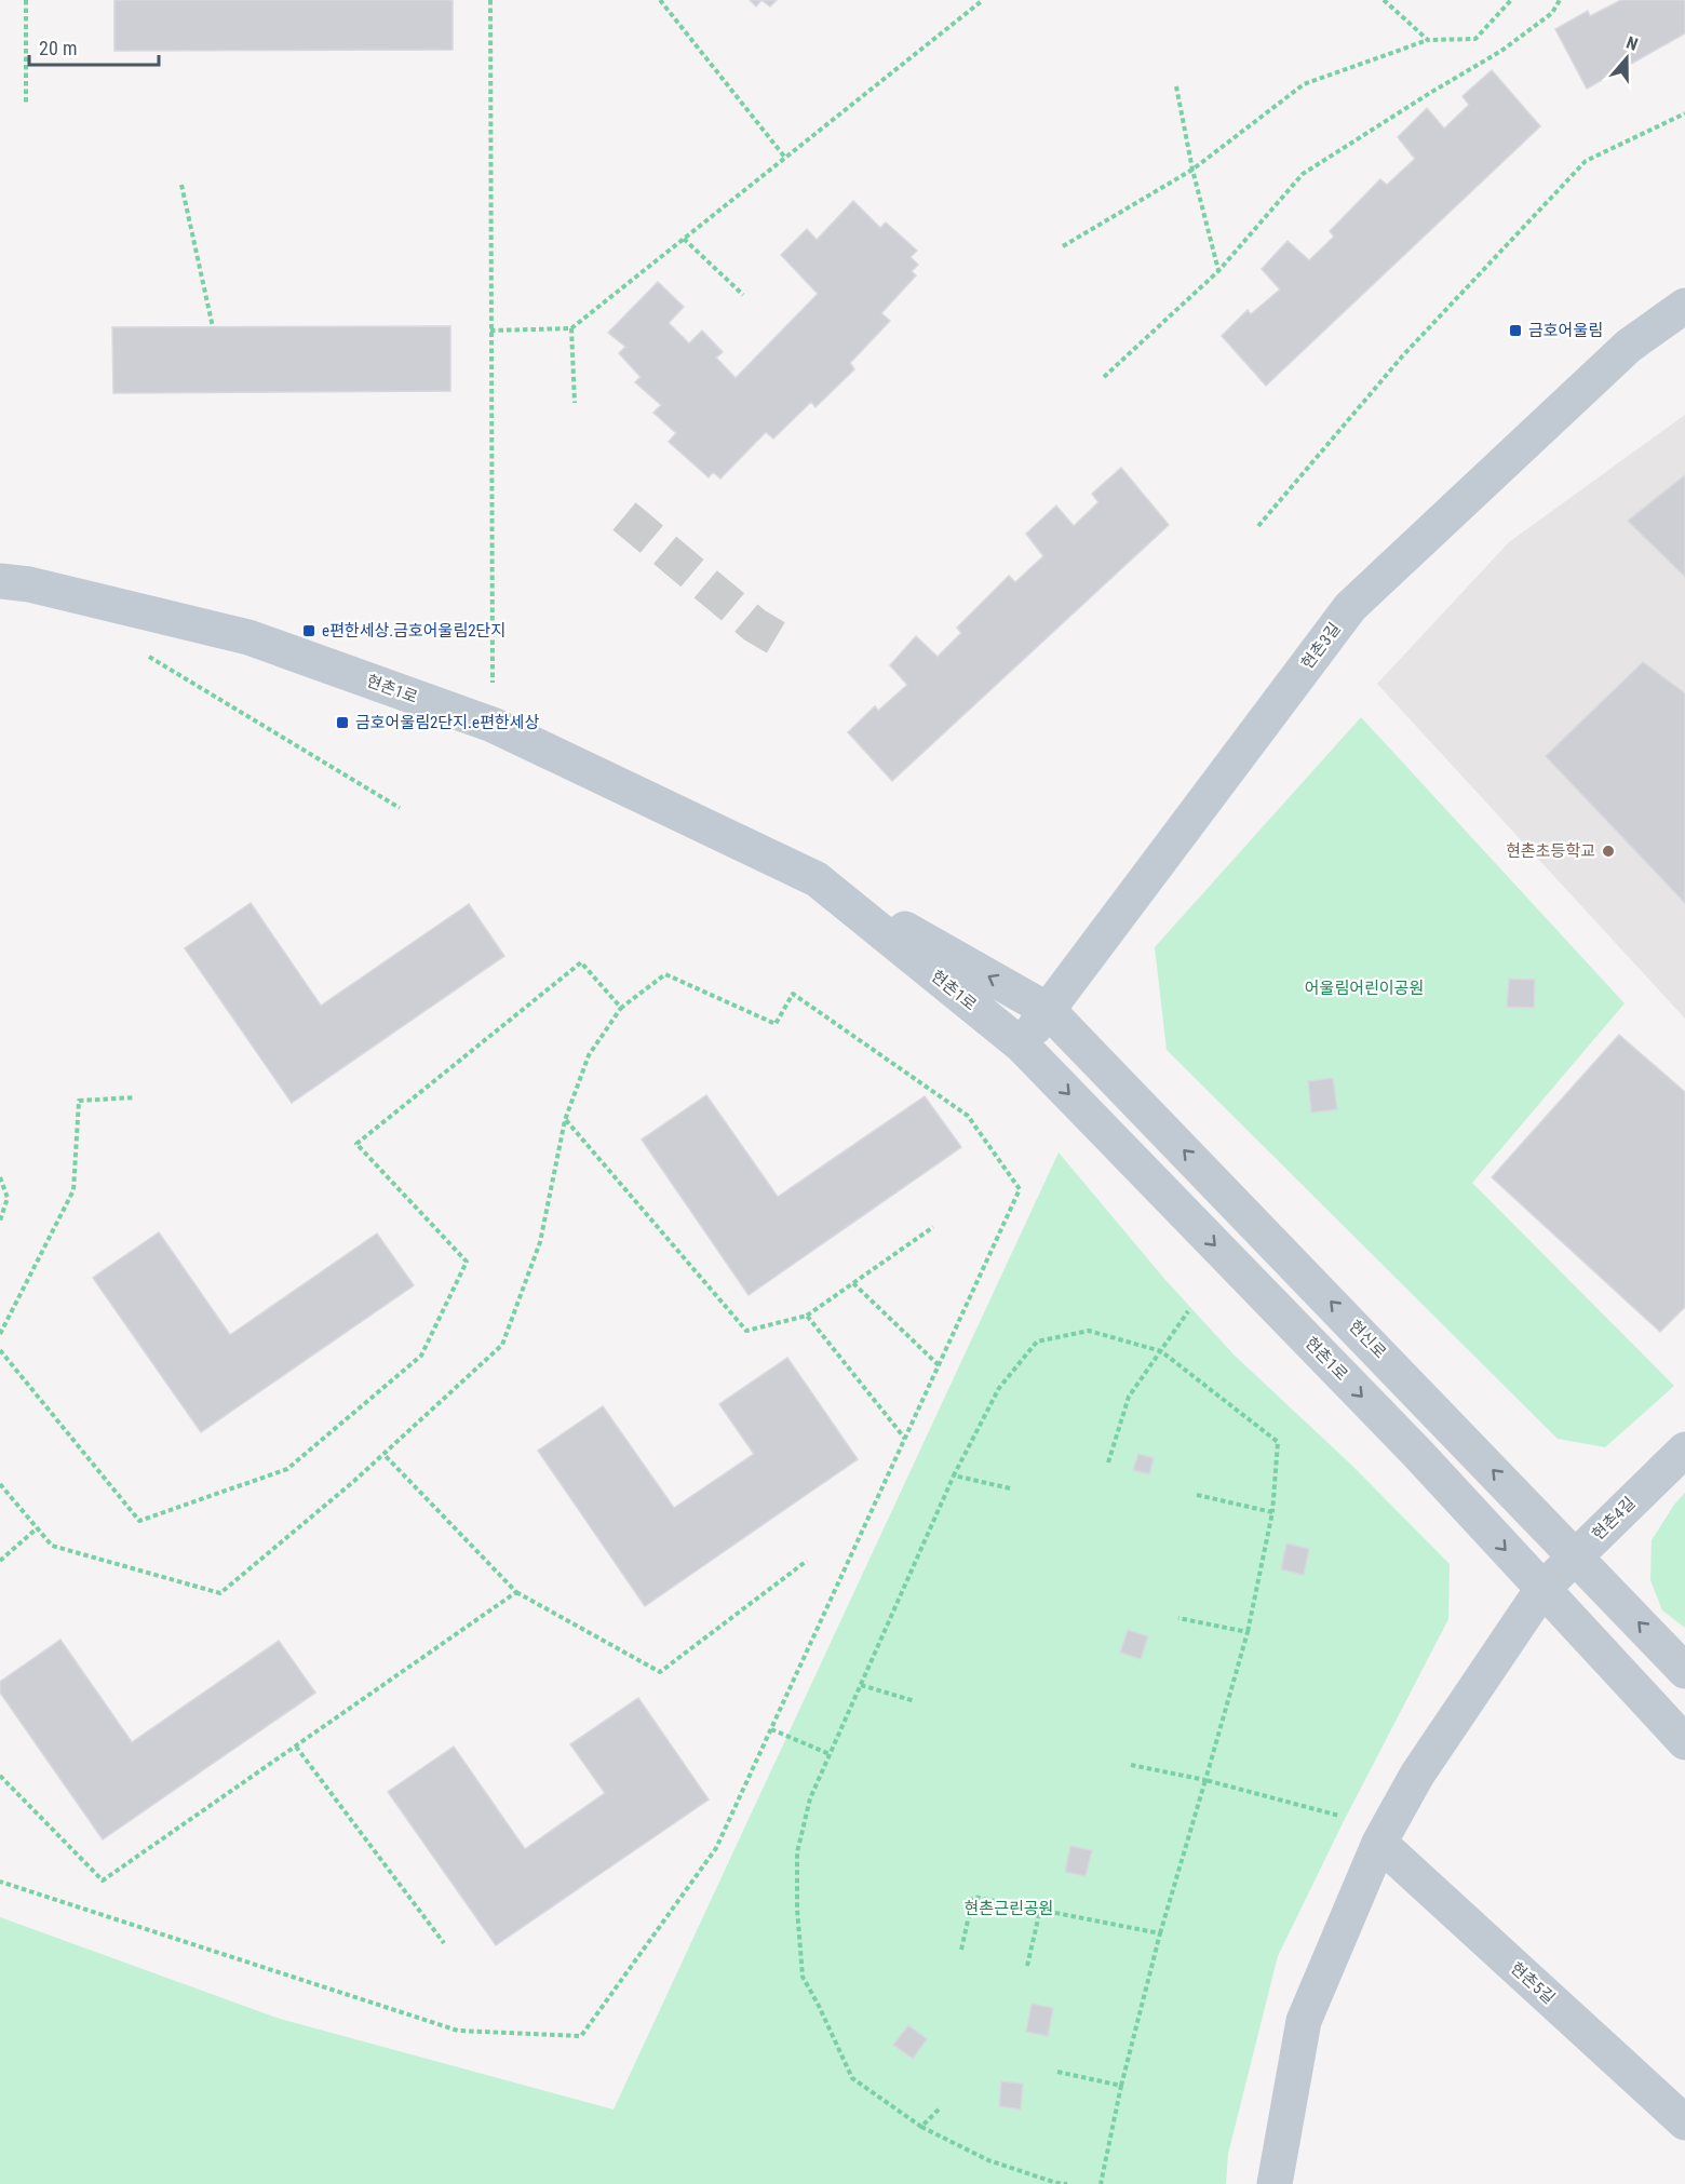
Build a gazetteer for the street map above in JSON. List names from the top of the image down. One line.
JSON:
{"streets":{"street":["현촌3길","현촌1로","현신로","현촌4길","현촌5길"]},"crossings":[["현촌3길","현촌1로"],["현촌3길","현신로"],["현촌1로","현신로"],["현촌1로","현촌4길"],["현신로","현촌4길"]],"one_way":["현촌1로","현신로"],"parks":["어울림어린이공원","현촌근린공원"],"places":{"transit":["금호어울림","e편한세상.금호어울림2단지","금호어울림2단지.e편한세상"],"other":["현촌초등학교"]},"scale_bar":"20 m","north":"top"}
